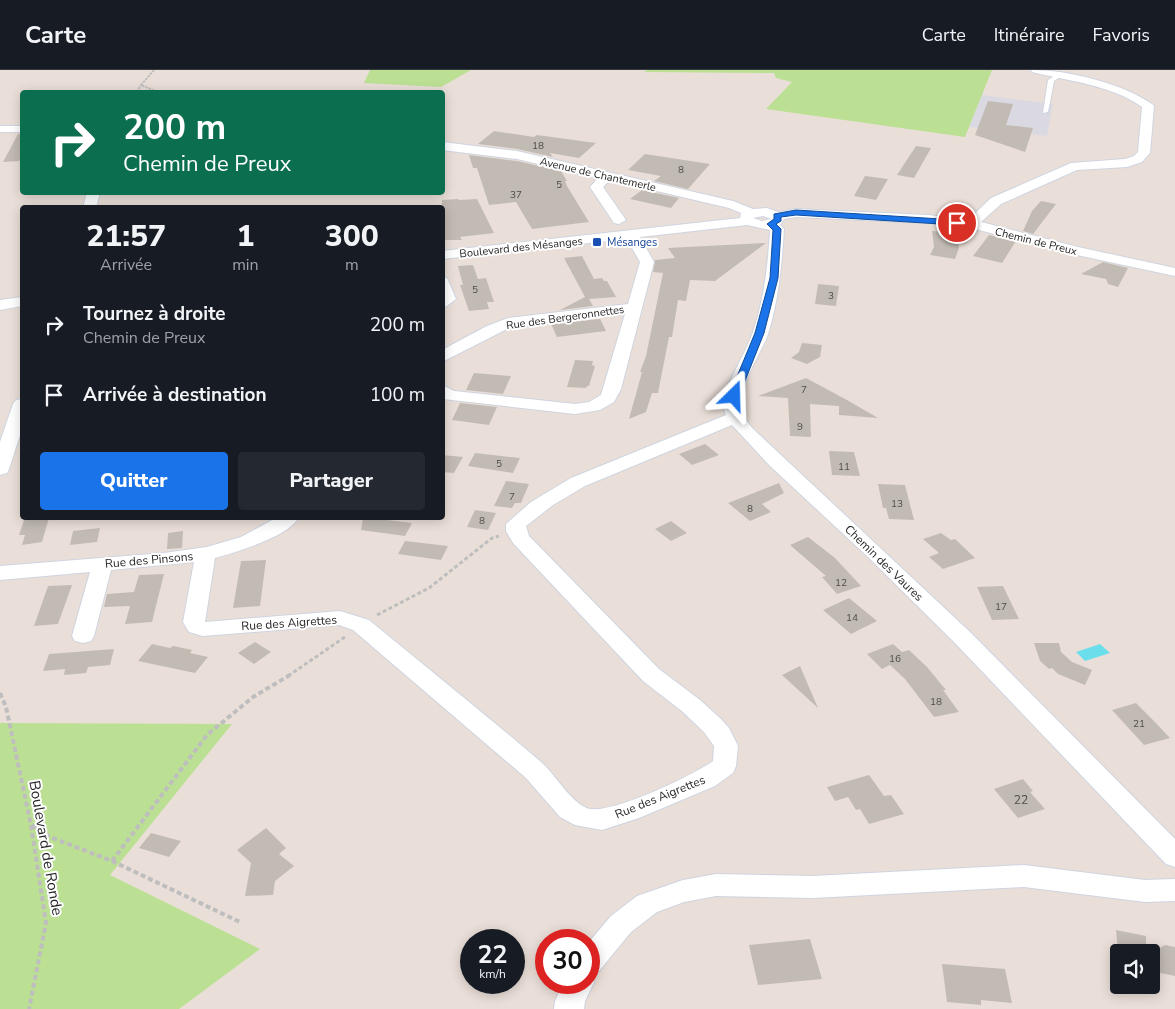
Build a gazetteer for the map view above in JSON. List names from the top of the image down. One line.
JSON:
{"streets":{"street":["Avenue de Chantemerle","Chemin de Preux","Boulevard des Mésanges","Rue des Bergeronnettes","Rue des Pinsons","Chemin des Vaures","Rue des Aigrettes"],"path":["Boulevard de Ronde"]},"crossings":[["Avenue de Chantemerle","Chemin de Preux"],["Avenue de Chantemerle","Boulevard des Mésanges"],["Chemin de Preux","Boulevard des Mésanges"],["Boulevard des Mésanges","Rue des Bergeronnettes"],["Rue des Pinsons","Rue des Aigrettes"]],"places":{"transit":["Mésanges"]},"house_numbers":["18","8","5","37","5","3","7","9","5","11","7","13","8","8","12","17","14","16","18","21","22"],"page":{"header":"Carte","nav":["Carte","Itinéraire","Favoris"],"turn":["200 m","Chemin de Preux"],"eta":["21:57","Arrivée","1","min","300","m"],"list":[{"name":"Tournez à droite","note":"Chemin de Preux","value":"200 m"},{"name":"Arrivée à destination","value":"100 m"}],"buttons":["Quitter","Partager"],"speed":"22 km/h","limit":"30"}}
